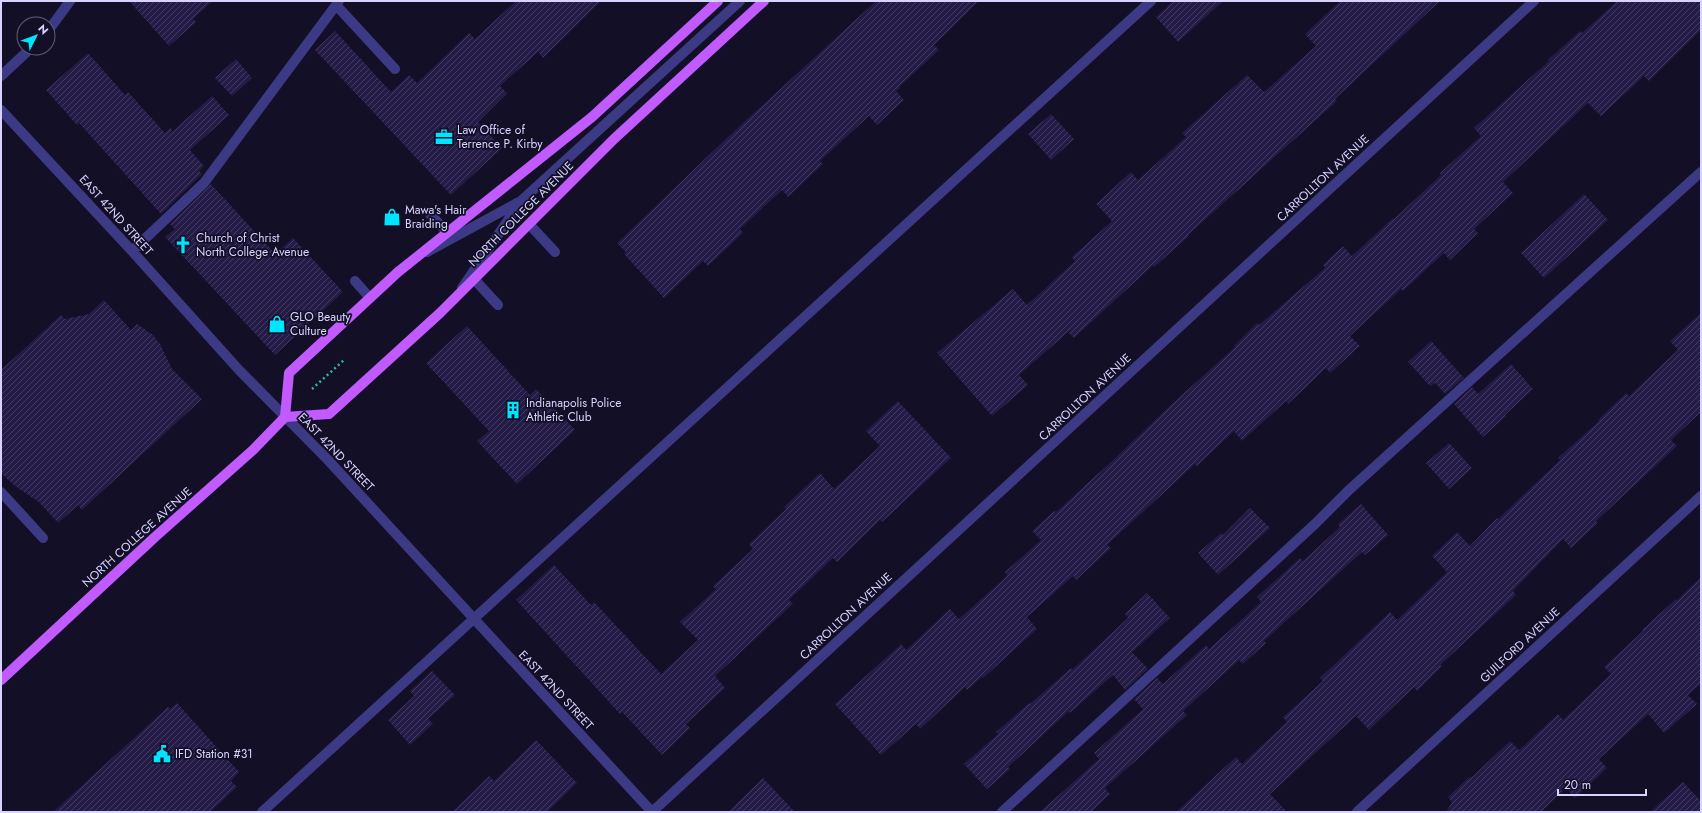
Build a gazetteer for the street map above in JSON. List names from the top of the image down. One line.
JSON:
{"streets":{"main road":["NORTH COLLEGE AVENUE"],"street":["CARROLLTON AVENUE","EAST 42ND STREET","GUILFORD AVENUE"]},"crossings":[["CARROLLTON AVENUE","EAST 42ND STREET"],["NORTH COLLEGE AVENUE","EAST 42ND STREET"]],"places":{"office":["Law Office of Terrence P. Kirby"],"shop":["Mawa's Hair Braiding","GLO Beauty Culture"],"church":["Church of Christ North College Avenue"],"building":["Indianapolis Police Athletic Club"],"public building":["IFD Station #31"]},"scale_bar":"20 m","north":"top right"}
